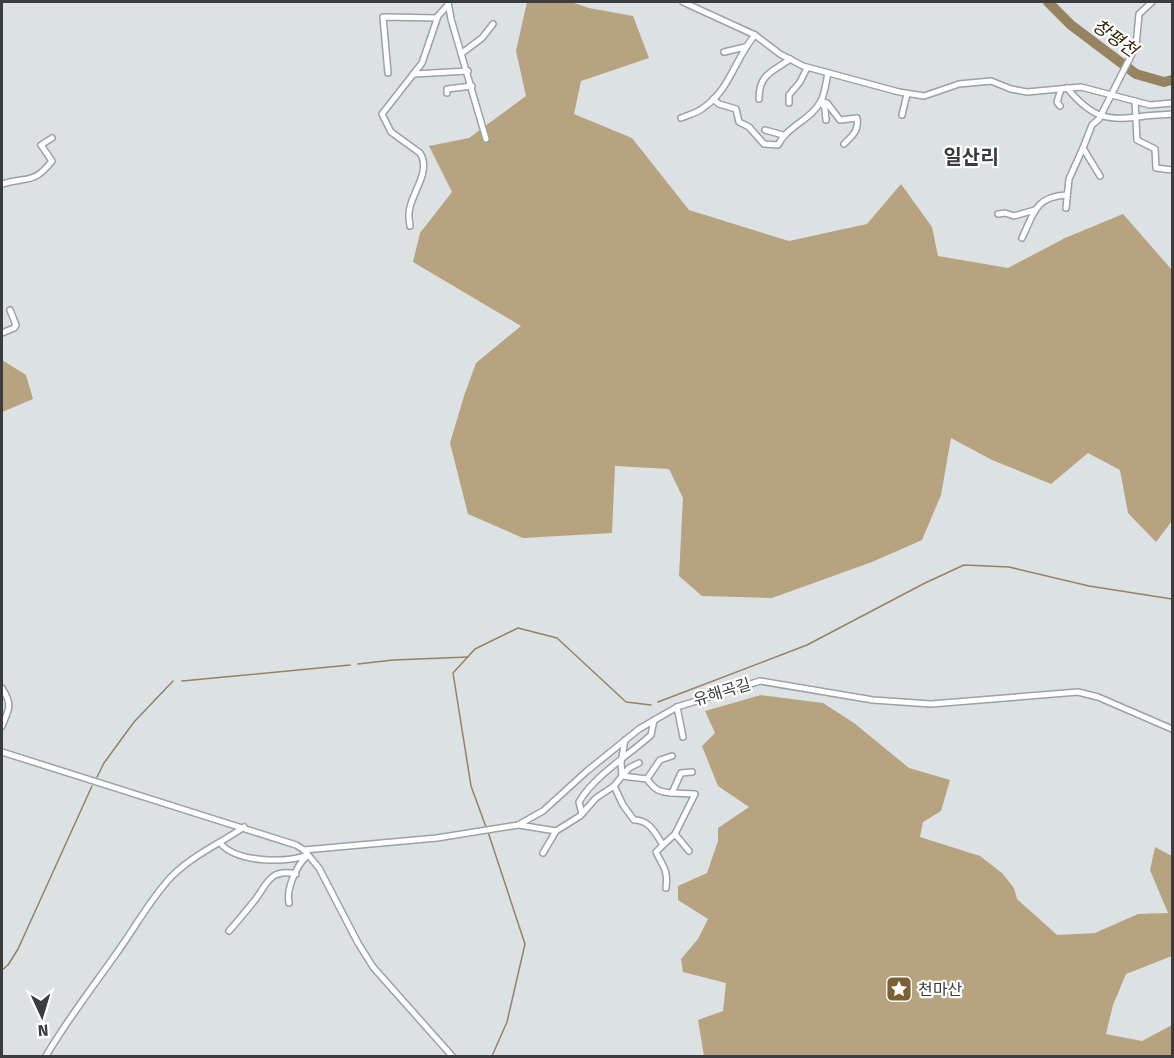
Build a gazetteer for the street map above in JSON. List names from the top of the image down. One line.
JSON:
{"streets":{"street":["유해곡길"]},"districts":["일산리"],"water":["창평천"],"places":{"place":["천마산"]},"north":"bottom"}
